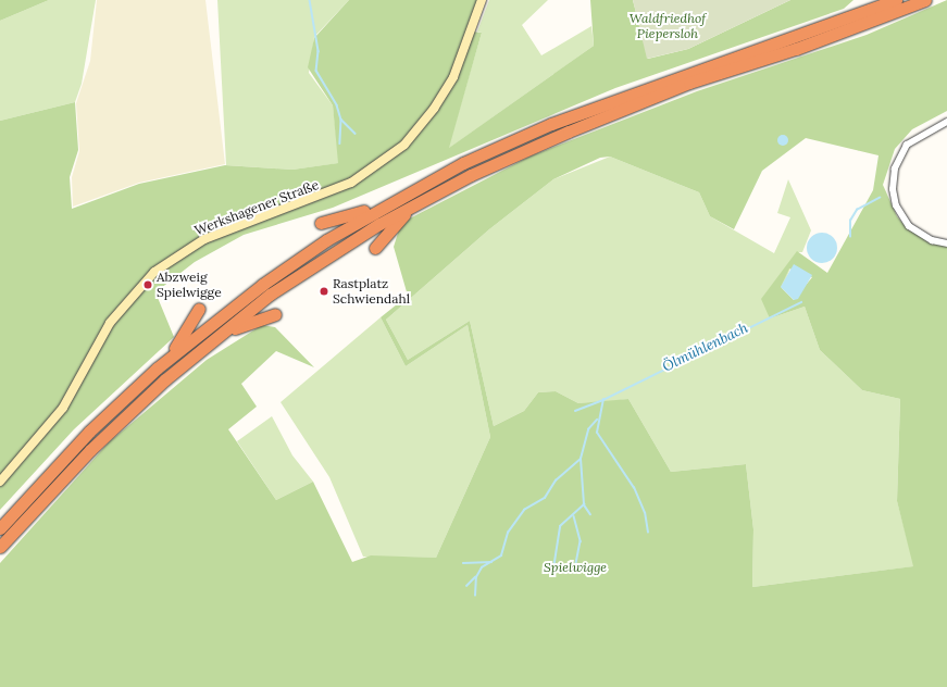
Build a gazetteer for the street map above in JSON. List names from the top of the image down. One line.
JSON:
{"streets":{"main road":["Werkshagener Straße"]},"water":["Ölmühlenbach"],"parks":["Waldfriedhof Piepersloh","Spielwigge"],"places":["Abzweig Spielwigge","Rastplatz Schwiendahl"]}
